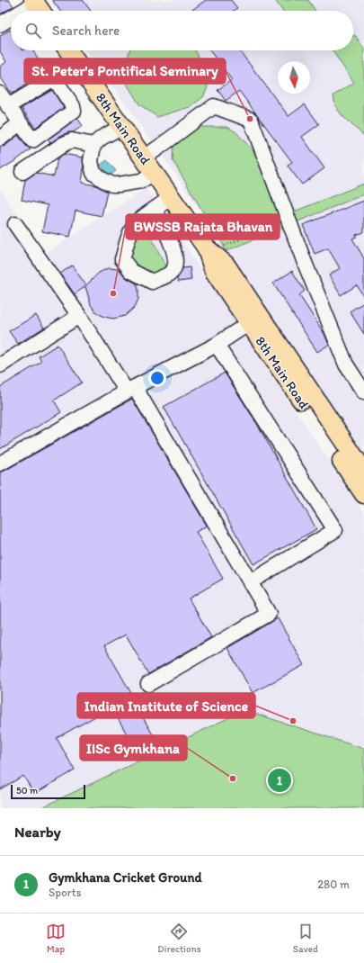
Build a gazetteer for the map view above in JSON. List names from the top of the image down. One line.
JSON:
{"streets":{"main road":["8th Main Road"]},"places":["St. Peter's Pontifical Seminary","BWSSB Rajata Bhavan","Indian Institute of Science","IISc Gymkhana"],"scale_bar":"50 m","north":"bottom","page":{"search":"Search here","pins":"1","scale":"50 m","heading":"Nearby","list":[{"mark":"1","name":"Gymkhana Cricket Ground","note":"Sports","value":"280 m"}],"nav":["Map","Directions","Saved"]}}
